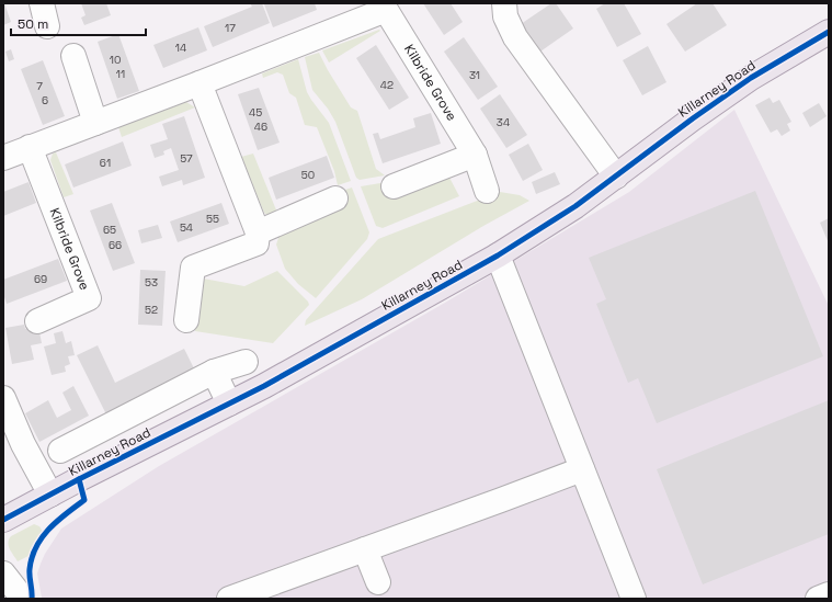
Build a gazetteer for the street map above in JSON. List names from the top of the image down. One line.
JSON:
{"streets":{"main road":["Killarney Road"],"street":["Kilbride Grove"]},"house_numbers":["17","14","10","11","31","42","7","6","45","34","46","57","61","50","55","54","65","66","69","53","52"],"scale_bar":"50 m"}
